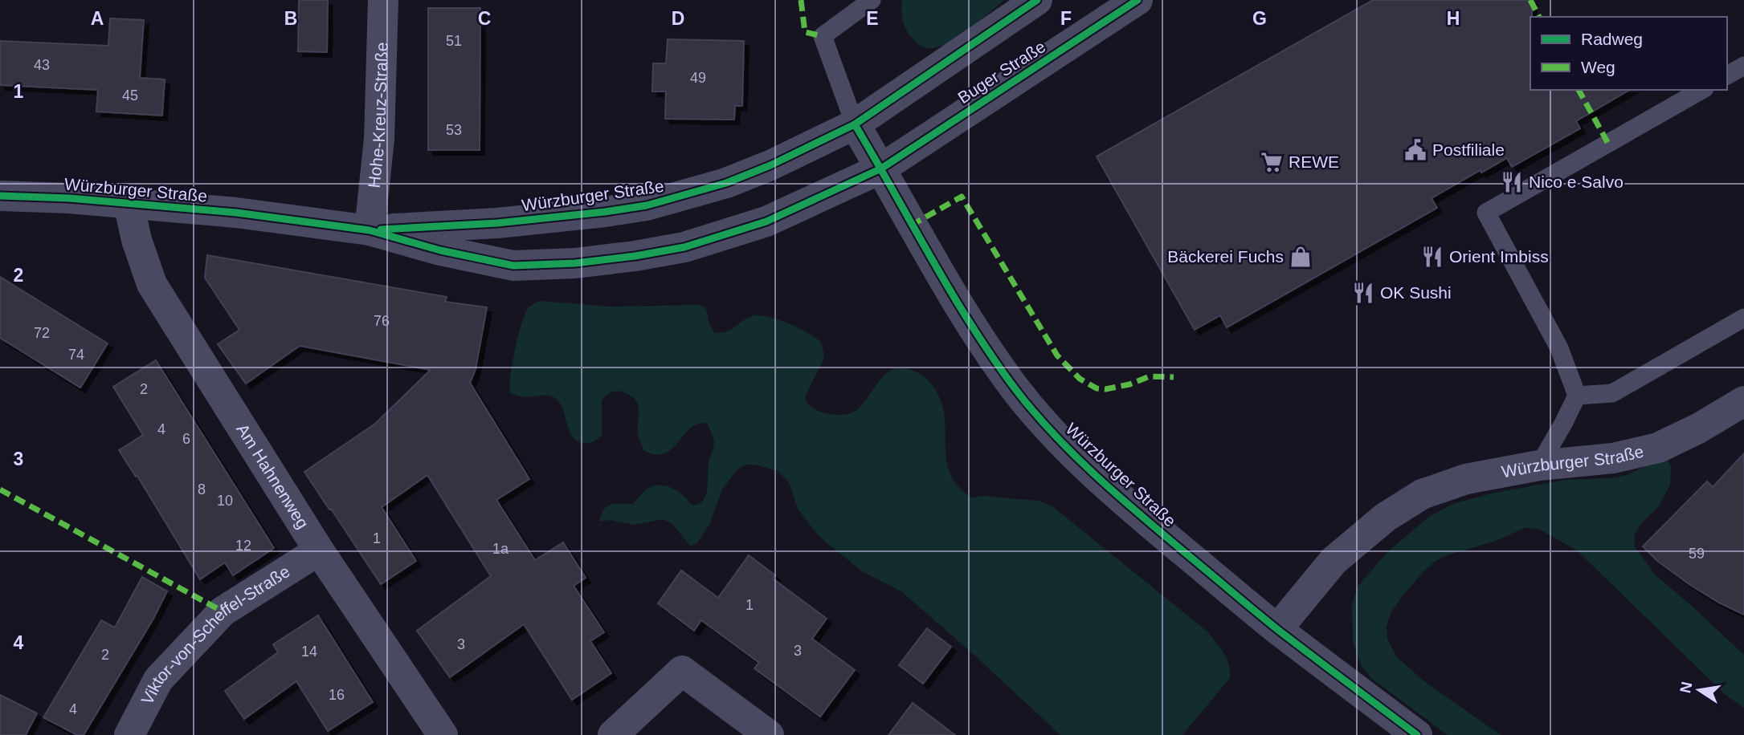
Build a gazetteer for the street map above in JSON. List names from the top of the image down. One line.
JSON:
{"streets":{"street":["Buger Straße","Hohe-Kreuz-Straße","Würzburger Straße","Am Hahnenweg","Viktor-von-Scheffel-Straße"]},"crossings":[["Buger Straße","Würzburger Straße"],["Hohe-Kreuz-Straße","Würzburger Straße"],["Würzburger Straße","Am Hahnenweg"],["Am Hahnenweg","Viktor-von-Scheffel-Straße"]],"places":{"public building":["Postfiliale"],"supermarket":["REWE"],"restaurant":["Nico e Salvo","Orient Imbiss","OK Sushi"],"shop":["Bäckerei Fuchs"]},"house_numbers":["51","43","49","45","53","76","72","74","2","4","6","8","10","1","12","1a","59","1","3","3","14","2","16","4"],"legend":["Radweg","Weg"],"north":"left","grid":{"columns":["A","B","C","D","E","F","G","H"],"rows":["1","2","3","4"]}}
